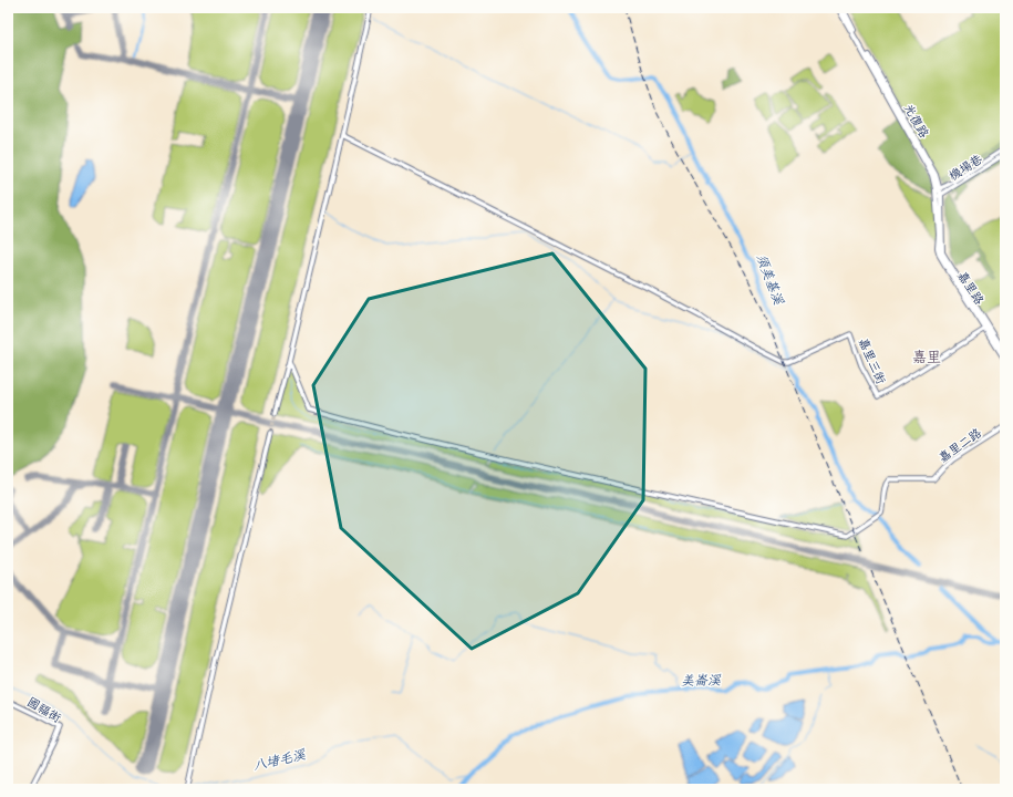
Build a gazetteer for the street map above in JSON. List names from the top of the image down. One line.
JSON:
{"streets":{"main road":["光復路","嘉里路"],"street":["機場巷","嘉里三街","嘉里二路","國福街"]},"crossings":[["光復路","機場巷"],["光復路","嘉里路"],["嘉里路","嘉里三街"]],"districts":["嘉里"],"water":["須美基溪","美崙溪","八堵毛溪"]}
